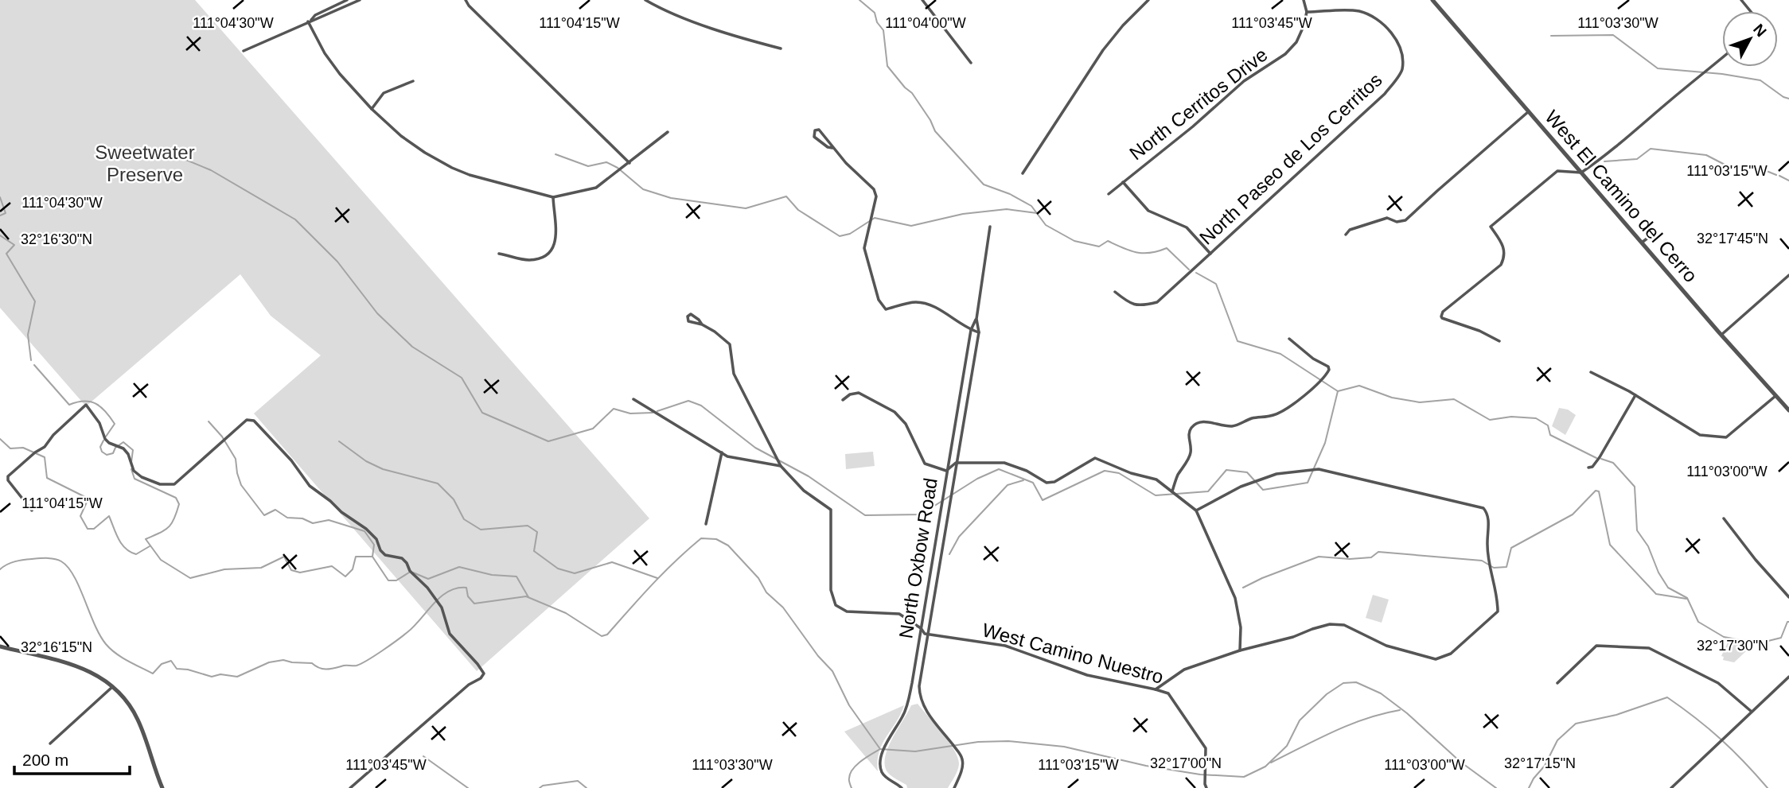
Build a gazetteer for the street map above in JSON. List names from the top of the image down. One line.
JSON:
{"streets":{"street":["North Cerritos Drive","North Paseo de Los Cerritos","West El Camino del Cerro","North Oxbow Road","West Camino Nuestro"]},"crossings":[["North Cerritos Drive","North Paseo de Los Cerritos"],["North Oxbow Road","West Camino Nuestro"]],"parks":["Sweetwater Preserve"],"scale_bar":"200 m","north":"top right","coordinates":["111°04'30\"W","111°04'15\"W","111°04'00\"W","111°03'45\"W","111°03'30\"W","111°03'15\"W","32°17'45\"N","32°16'30\"N","111°03'00\"W","32°17'30\"N","32°16'15\"N","32°17'00\"N","32°17'15\"N"]}
